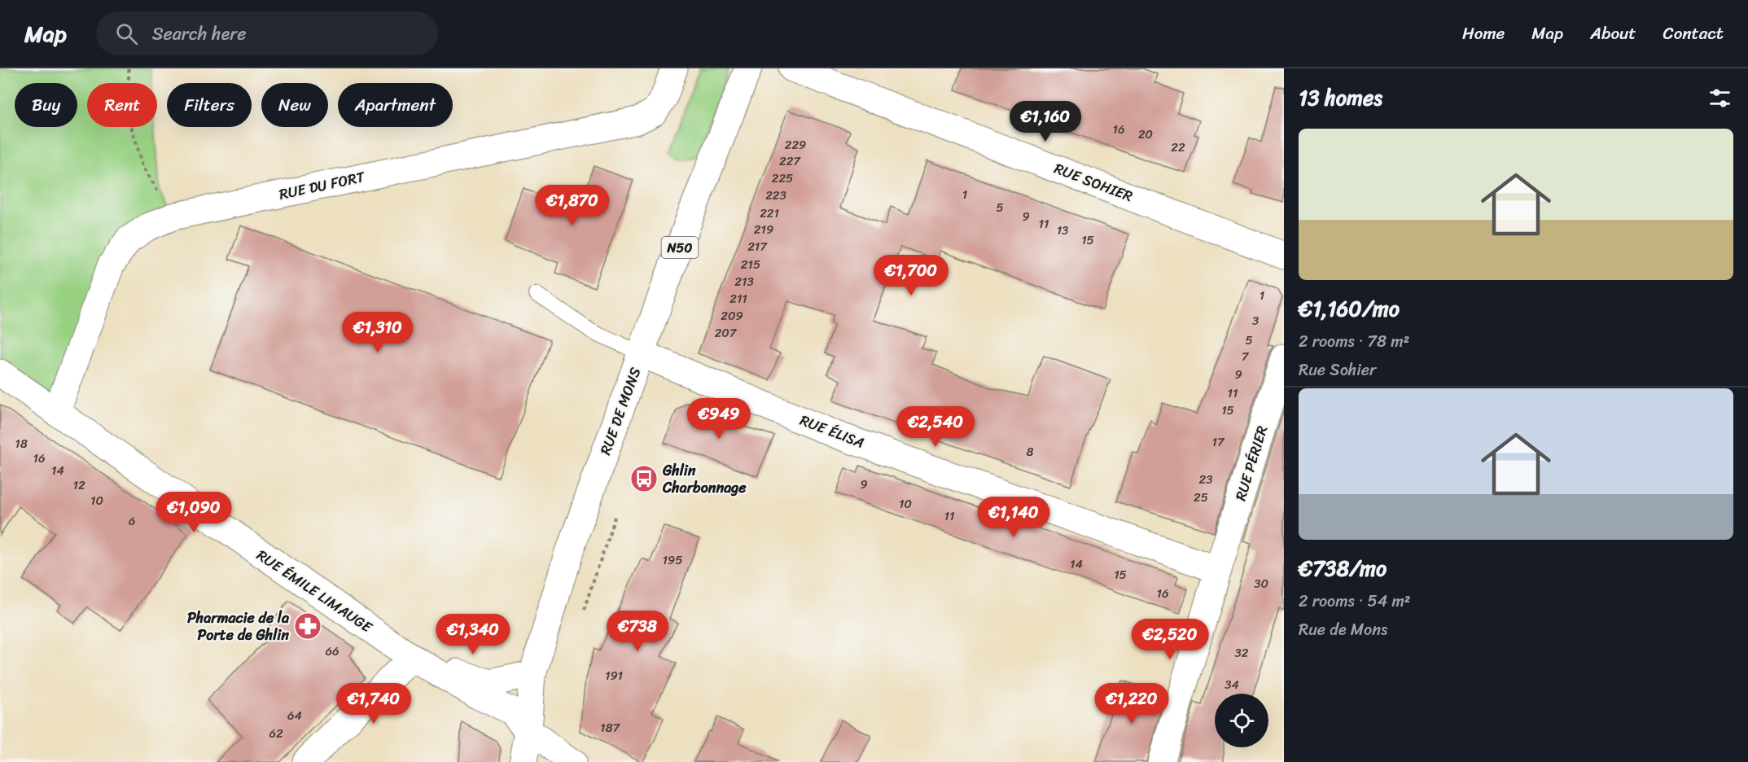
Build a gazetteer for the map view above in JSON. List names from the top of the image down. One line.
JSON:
{"streets":{"street":["RUE SOHIER","RUE DU FORT","N50","RUE DE MONS","RUE ÉLISA","RUE PÉRIER","RUE ÉMILE LIMAUGE"]},"crossings":[["RUE DU FORT","RUE ÉMILE LIMAUGE"],["RUE DE MONS","RUE ÉLISA"],["RUE ÉLISA","RUE PÉRIER"]],"places":{"bus stop":["Ghlin Charbonnage"],"pharmacy":["Pharmacie de la Porte de Ghlin"]},"house_numbers":["16","20","229","22","227","225","1","223","5","221","9","11","219","13","15","217","215","213","1","211","209","3","207","5","7","9","11","15","17","18","8","16","14","23","9","12","25","10","10","11","6","195","14","15","30","16","66","32","191","34","64","187","62"],"page":{"header":"Map","search":"Search here","nav":["Home","Map","About","Contact"],"heading":"13 homes","chip":["Buy","Rent","Filters","New","Apartment"],"price":["€1,160","€1,870","€1,700","€1,310","€949","€2,540","€1,090","€1,140","€738","€1,340","€2,520","€1,740","€1,220"],"list":[{"name":"€1,160/mo","note":"2 rooms · 78 m² · Rue Sohier"},{"name":"€738/mo","note":"2 rooms · 54 m² · Rue de Mons"}]}}
